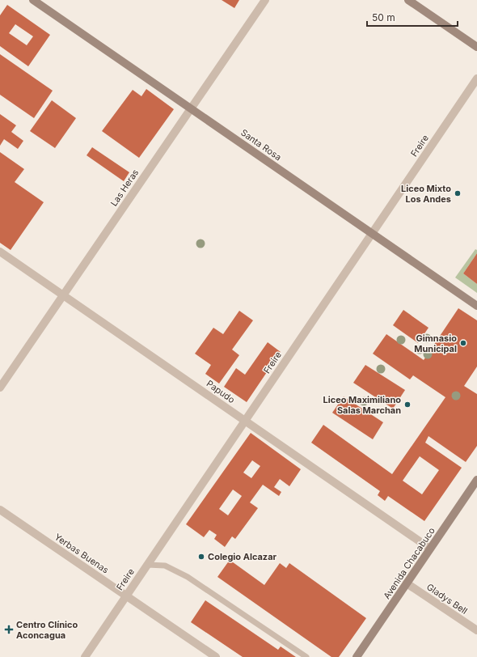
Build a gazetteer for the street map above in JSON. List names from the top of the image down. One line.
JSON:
{"streets":{"main road":["Santa Rosa","Avenida Chacabuco"],"street":["Freire","Las Heras","Papudo","Yerbas Buenas","Gladys Bell"]},"crossings":[["Santa Rosa","Freire"],["Santa Rosa","Las Heras"],["Freire","Papudo"],["Freire","Yerbas Buenas"],["Las Heras","Papudo"],["Papudo","Avenida Chacabuco"],["Avenida Chacabuco","Gladys Bell"]],"places":{"other":["Liceo Mixto Los Andes","Gimnasio Municipal","Liceo Maximiliano Salas Marchan","Colegio Alcazar"],"health":["Centro Clínico Aconcagua"]},"scale_bar":"50 m"}
